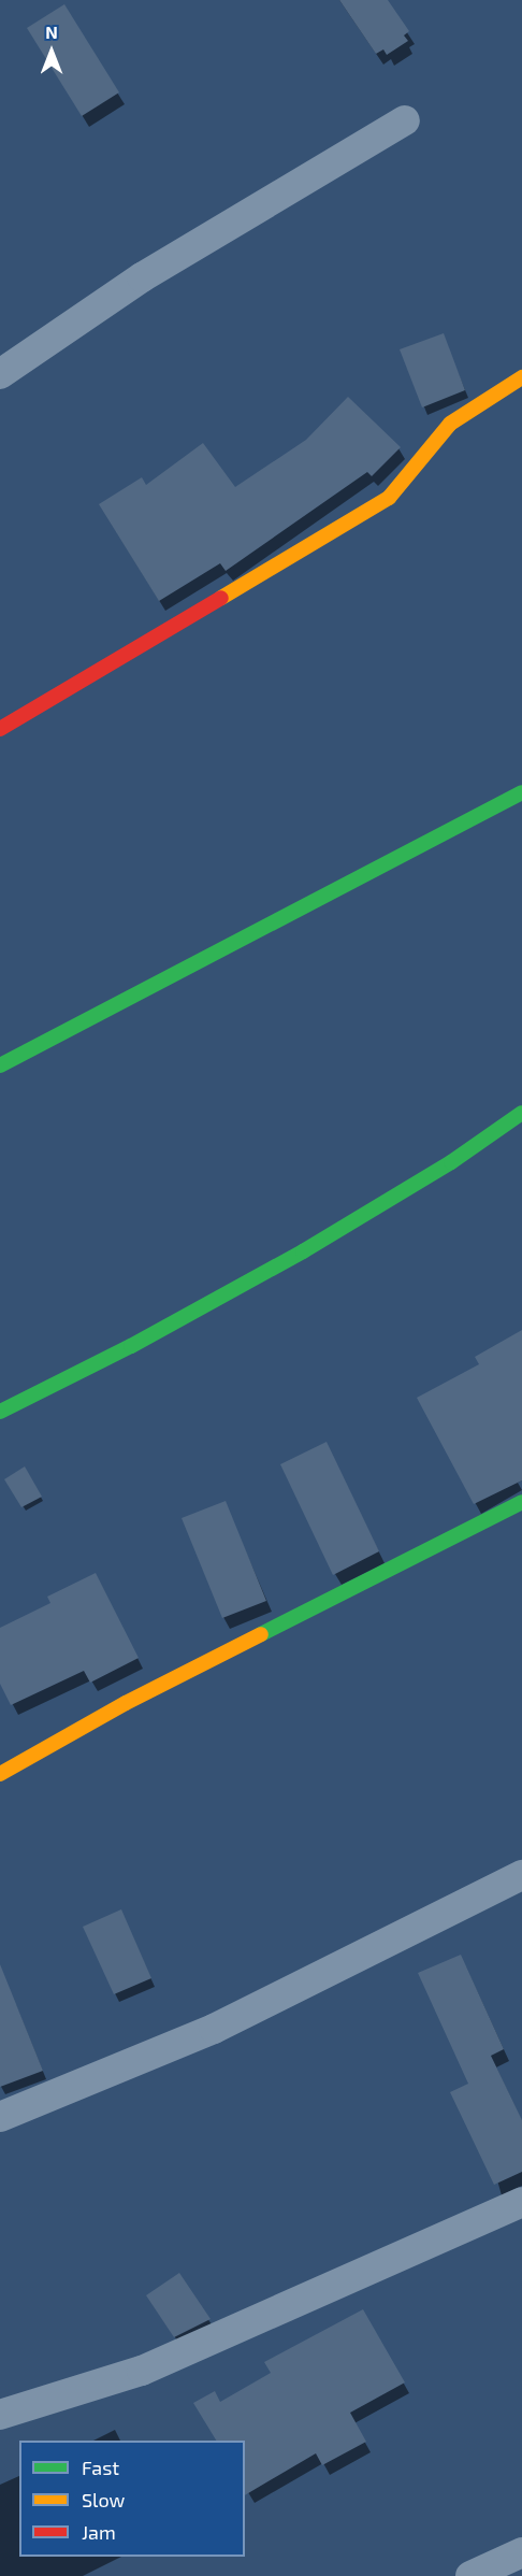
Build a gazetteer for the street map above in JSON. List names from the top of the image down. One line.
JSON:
{"legend":["Fast","Slow","Jam"],"north":"top"}
